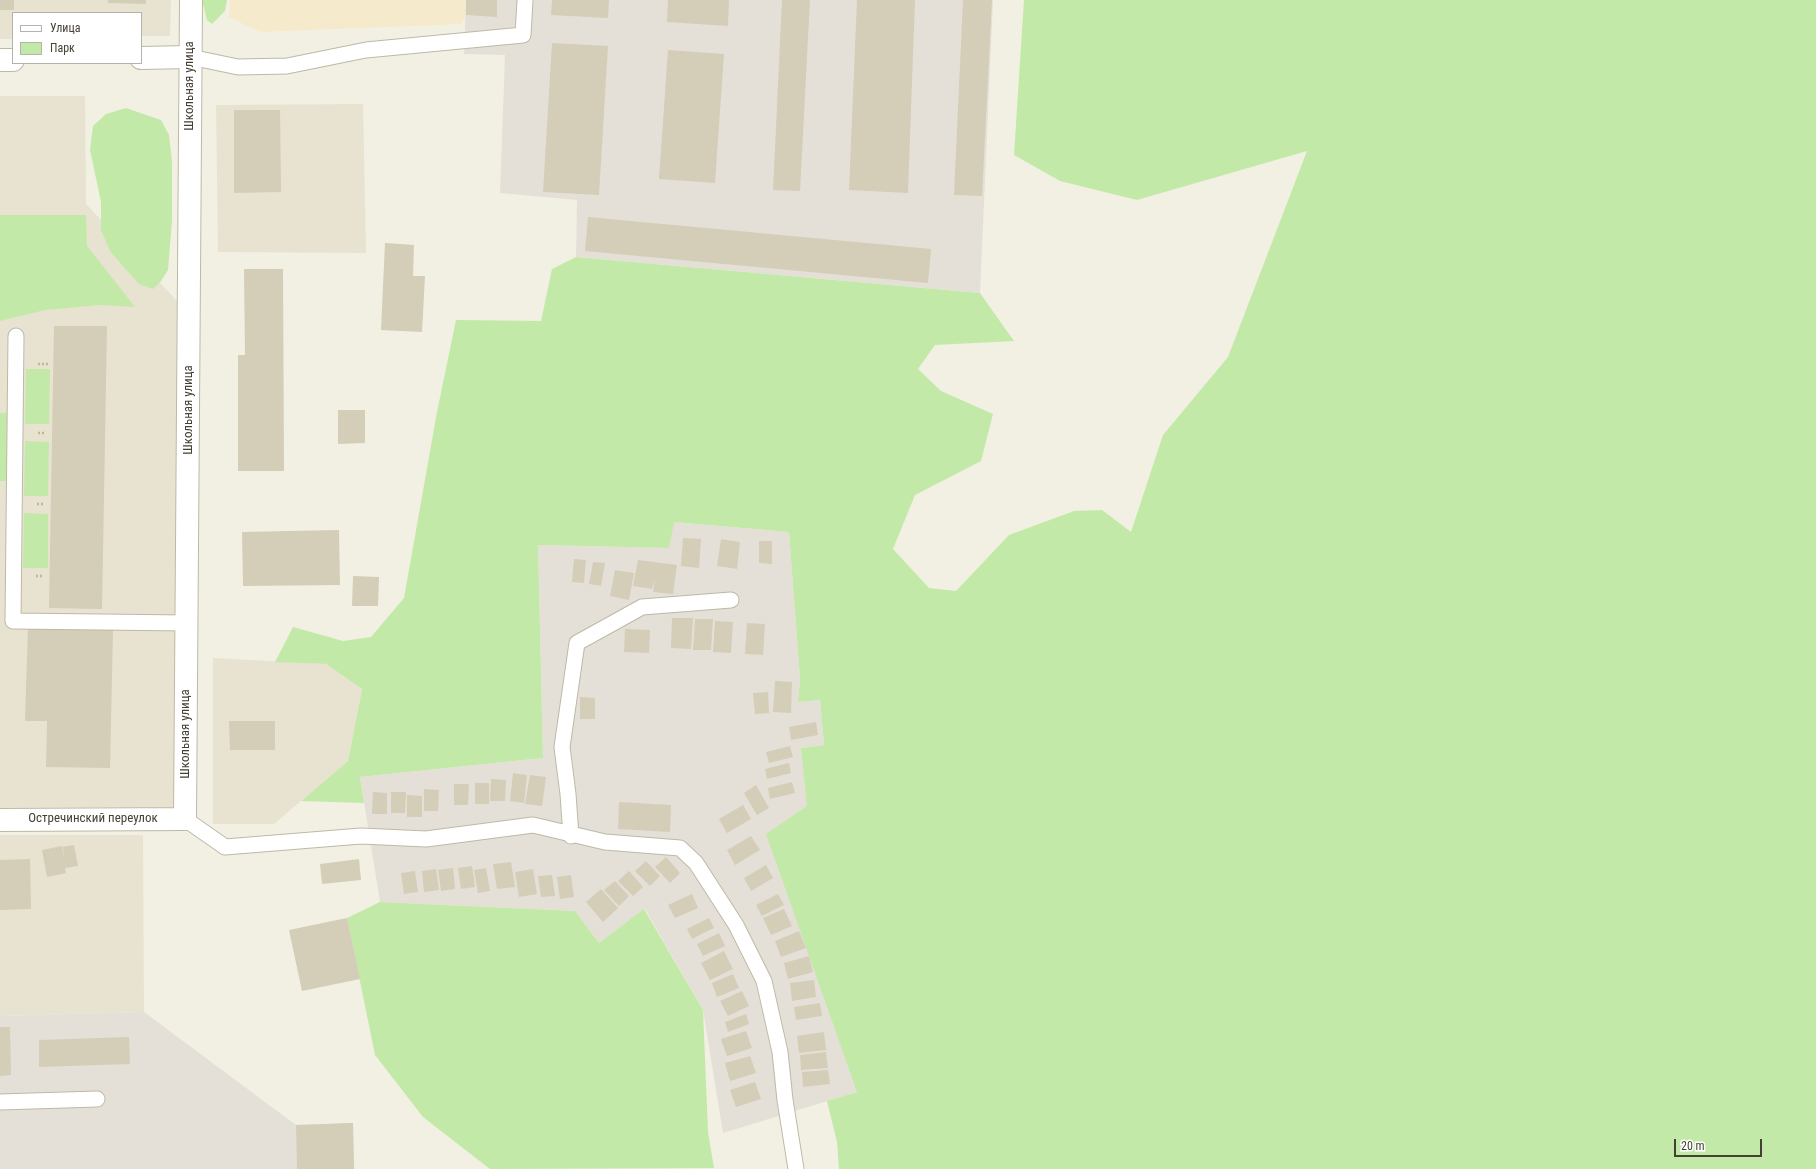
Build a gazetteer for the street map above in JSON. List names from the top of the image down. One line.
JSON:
{"streets":{"street":["Школьная улица","Остречинский переулок"]},"crossings":[["Школьная улица","Остречинский переулок"]],"legend":["Улица","Парк"],"scale_bar":"20 m"}
